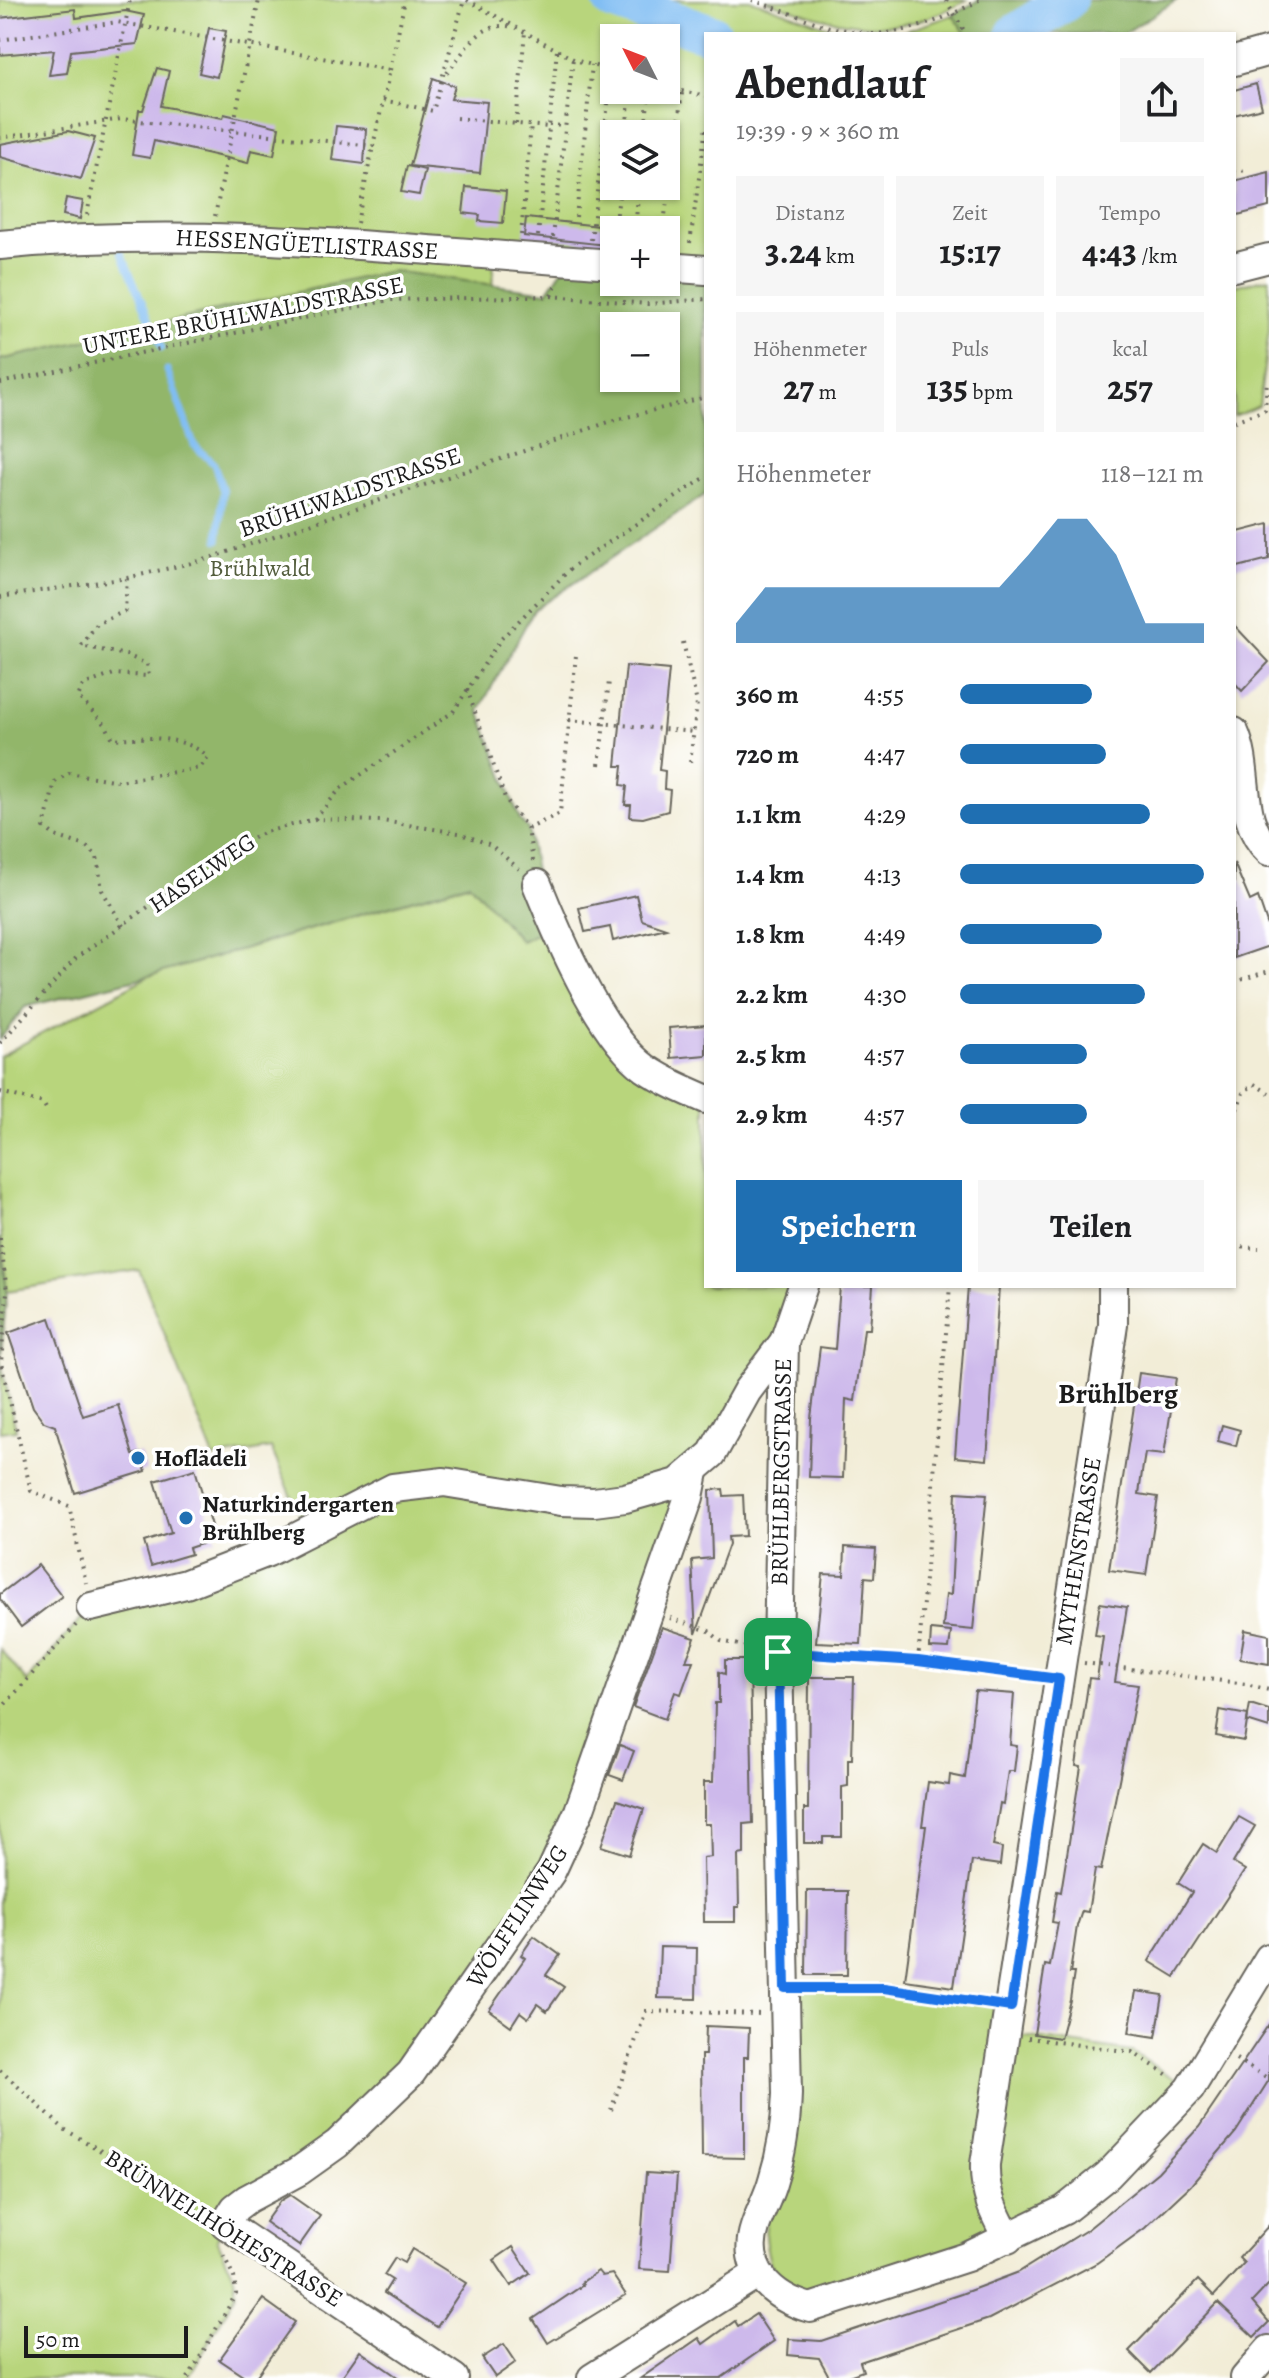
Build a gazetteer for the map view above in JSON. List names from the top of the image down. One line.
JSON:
{"streets":{"street":["HESSENGÜETLISTRASSE","BRÜHLBERGSTRASSE","MYTHENSTRASSE","WÖLFFLINWEG","BRÜNNELIHÖHESTRASSE"],"path":["UNTERE BRÜHLWALDSTRASSE","BRÜHLWALDSTRASSE","HASELWEG"]},"crossings":[["WÖLFFLINWEG","BRÜNNELIHÖHESTRASSE"]],"districts":["Brühlberg"],"parks":["Brühlwald"],"places":["Hoflädeli","Naturkindergarten Brühlberg"],"scale_bar":"50 m","north":"top left","page":{"map_buttons":["+","−"],"heading":["Abendlauf","19:39 · 9 × 360 m"],"stats":[["Distanz","3.24 km"],["Zeit","15:17"],["Tempo","4:43 /km"],["Höhenmeter","27 m"],["Puls","135 bpm"],["kcal","257"]],"chart":["Höhenmeter","118–121 m"],"list":[{"name":"360 m","note":"4:55"},{"name":"720 m","note":"4:47"},{"name":"1.1 km","note":"4:29"},{"name":"1.4 km","note":"4:13"},{"name":"1.8 km","note":"4:49"},{"name":"2.2 km","note":"4:30"},{"name":"2.5 km","note":"4:57"},{"name":"2.9 km","note":"4:57"}],"buttons":["Speichern","Teilen"],"scale":"50 m"}}
